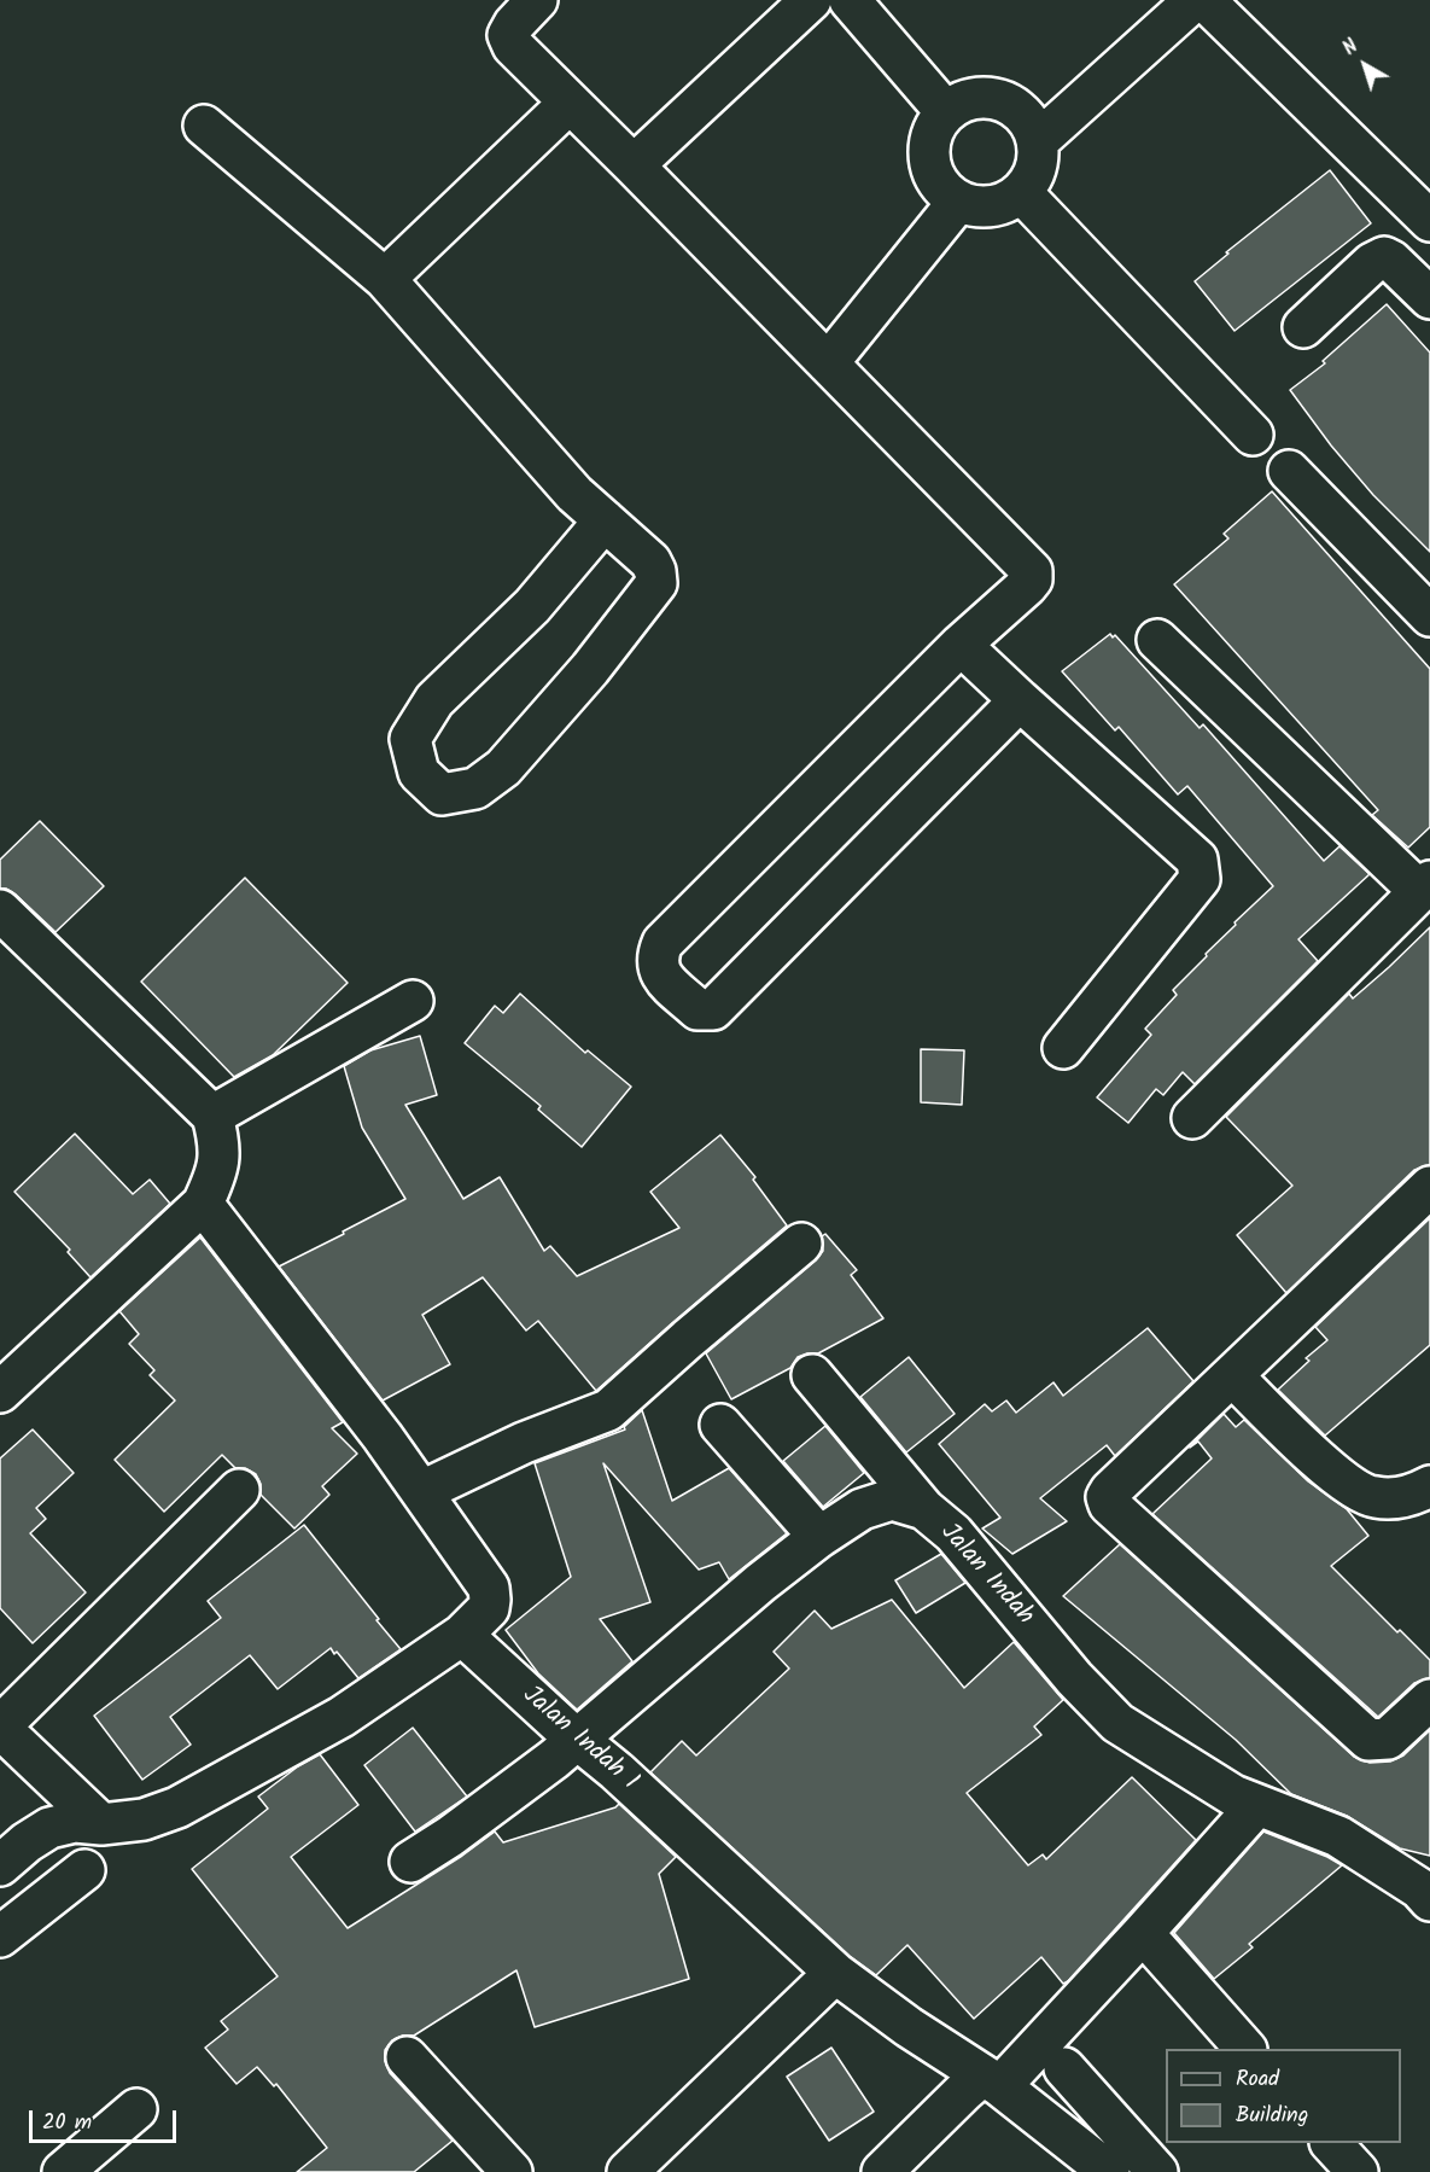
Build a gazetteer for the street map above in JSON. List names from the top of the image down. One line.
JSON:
{"streets":{"street":["Jalan Indah","Jalan Indah 1"]},"crossings":[["Jalan Indah","Jalan Indah 1"]],"legend":["Road","Building"],"scale_bar":"20 m","north":"top left"}
